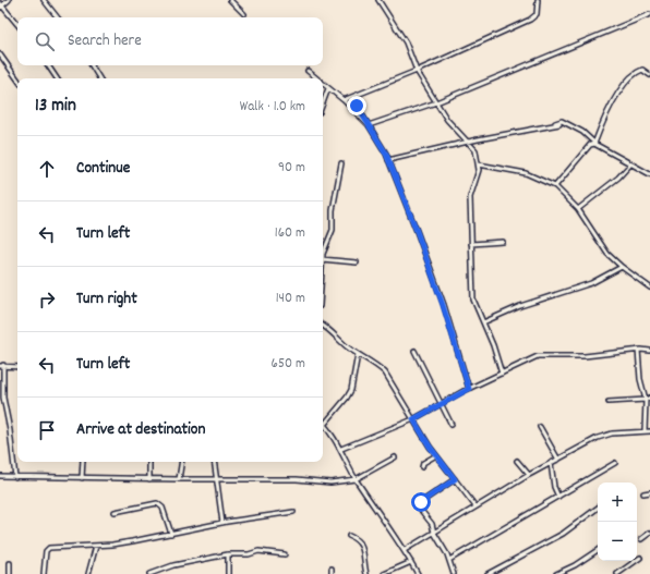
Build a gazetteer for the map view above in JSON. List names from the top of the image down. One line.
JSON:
{"page":{"search":"Search here","heading":["13 min","Walk · 1.0 km"],"list":[["Continue","90 m"],["Turn left","160 m"],["Turn right","140 m"],["Turn left","650 m"],"Arrive at destination"],"map_buttons":["+","−"]}}
